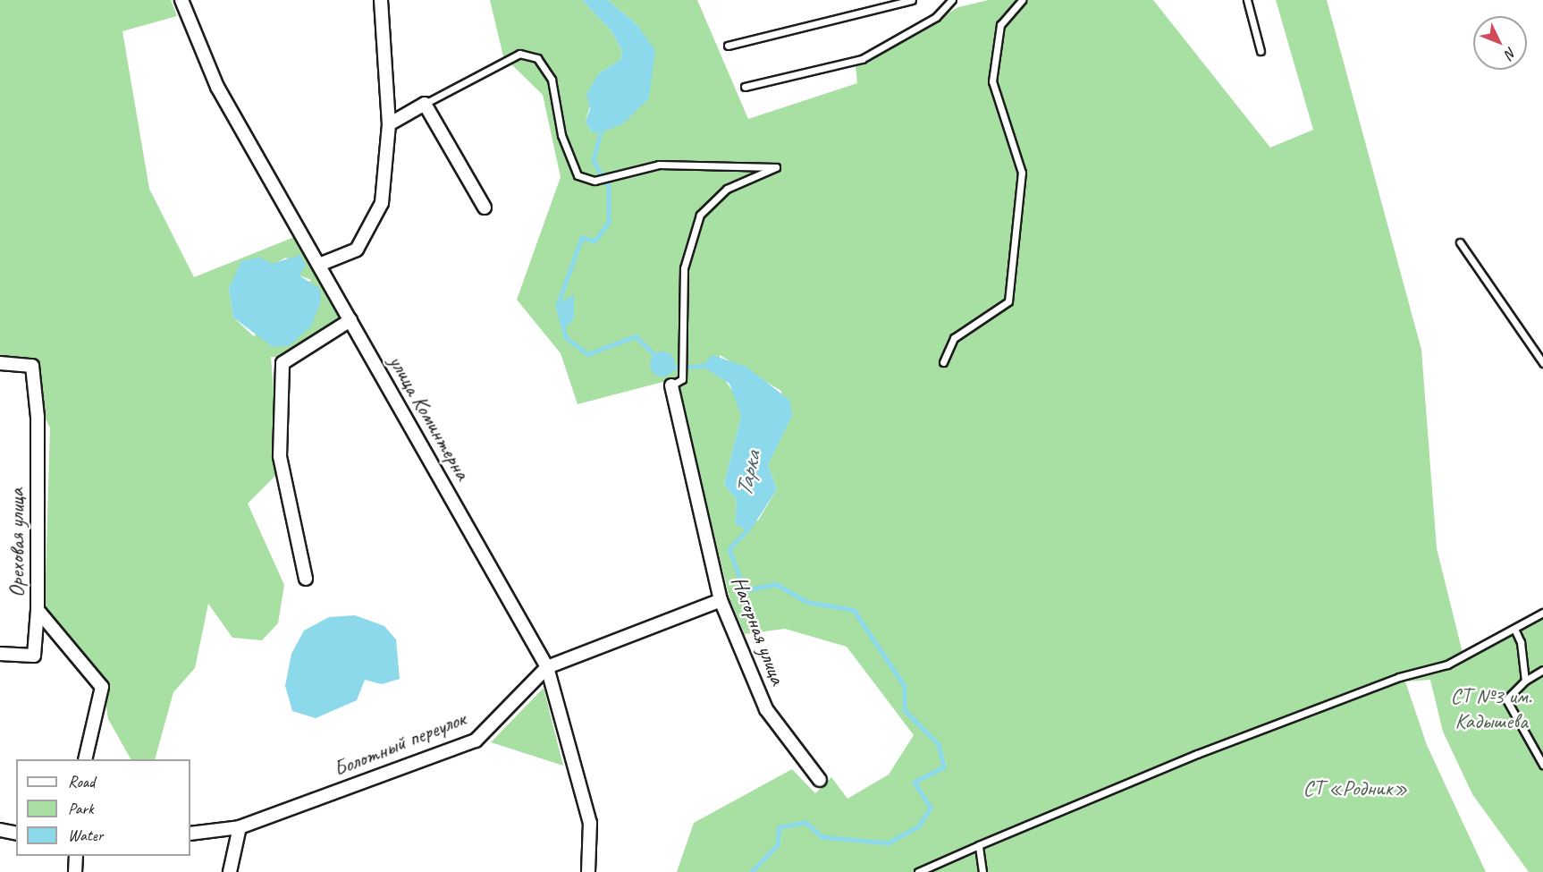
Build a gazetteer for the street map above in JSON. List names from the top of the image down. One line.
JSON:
{"streets":{"street":["улица Коминтерна","Ореховая улица","Нагорная улица","Болотный переулок"]},"crossings":[["улица Коминтерна","Болотный переулок"],["Нагорная улица","Болотный переулок"]],"water":["Тарка"],"parks":["СТ №3 им. Кадышева","СТ «Родник»"],"legend":["Road","Park","Water"],"north":"bottom right"}
